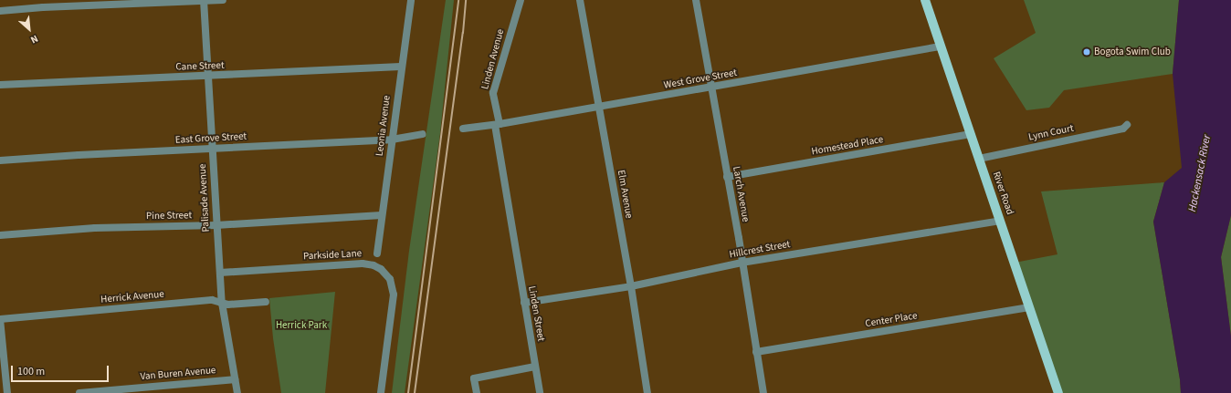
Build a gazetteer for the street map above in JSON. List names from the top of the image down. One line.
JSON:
{"streets":{"main road":["River Road"],"street":["Linden Avenue","Cane Street","West Grove Street","Leonia Avenue","Lynn Court","East Grove Street","Homestead Place","Elm Avenue","Larch Avenue","Palisade Avenue","Pine Street","Hillcrest Street","Parkside Lane","Herrick Avenue","Linden Street","Center Place","Van Buren Avenue"]},"crossings":[["Linden Avenue","West Grove Street"],["Linden Avenue","Linden Street"],["Cane Street","Leonia Avenue"],["Cane Street","Palisade Avenue"],["West Grove Street","River Road"],["West Grove Street","Elm Avenue"],["West Grove Street","Larch Avenue"],["Leonia Avenue","East Grove Street"],["Leonia Avenue","Pine Street"],["Lynn Court","River Road"],["East Grove Street","Palisade Avenue"],["Homestead Place","River Road"],["Homestead Place","Larch Avenue"],["River Road","Hillcrest Street"],["River Road","Center Place"],["Elm Avenue","Hillcrest Street"],["Larch Avenue","Hillcrest Street"],["Larch Avenue","Center Place"],["Palisade Avenue","Pine Street"],["Palisade Avenue","Parkside Lane"],["Palisade Avenue","Herrick Avenue"],["Palisade Avenue","Van Buren Avenue"],["Hillcrest Street","Linden Street"]],"water":["Hackensack River"],"parks":["Herrick Park"],"places":["Bogota Swim Club"],"scale_bar":"100 m","north":"bottom right"}
